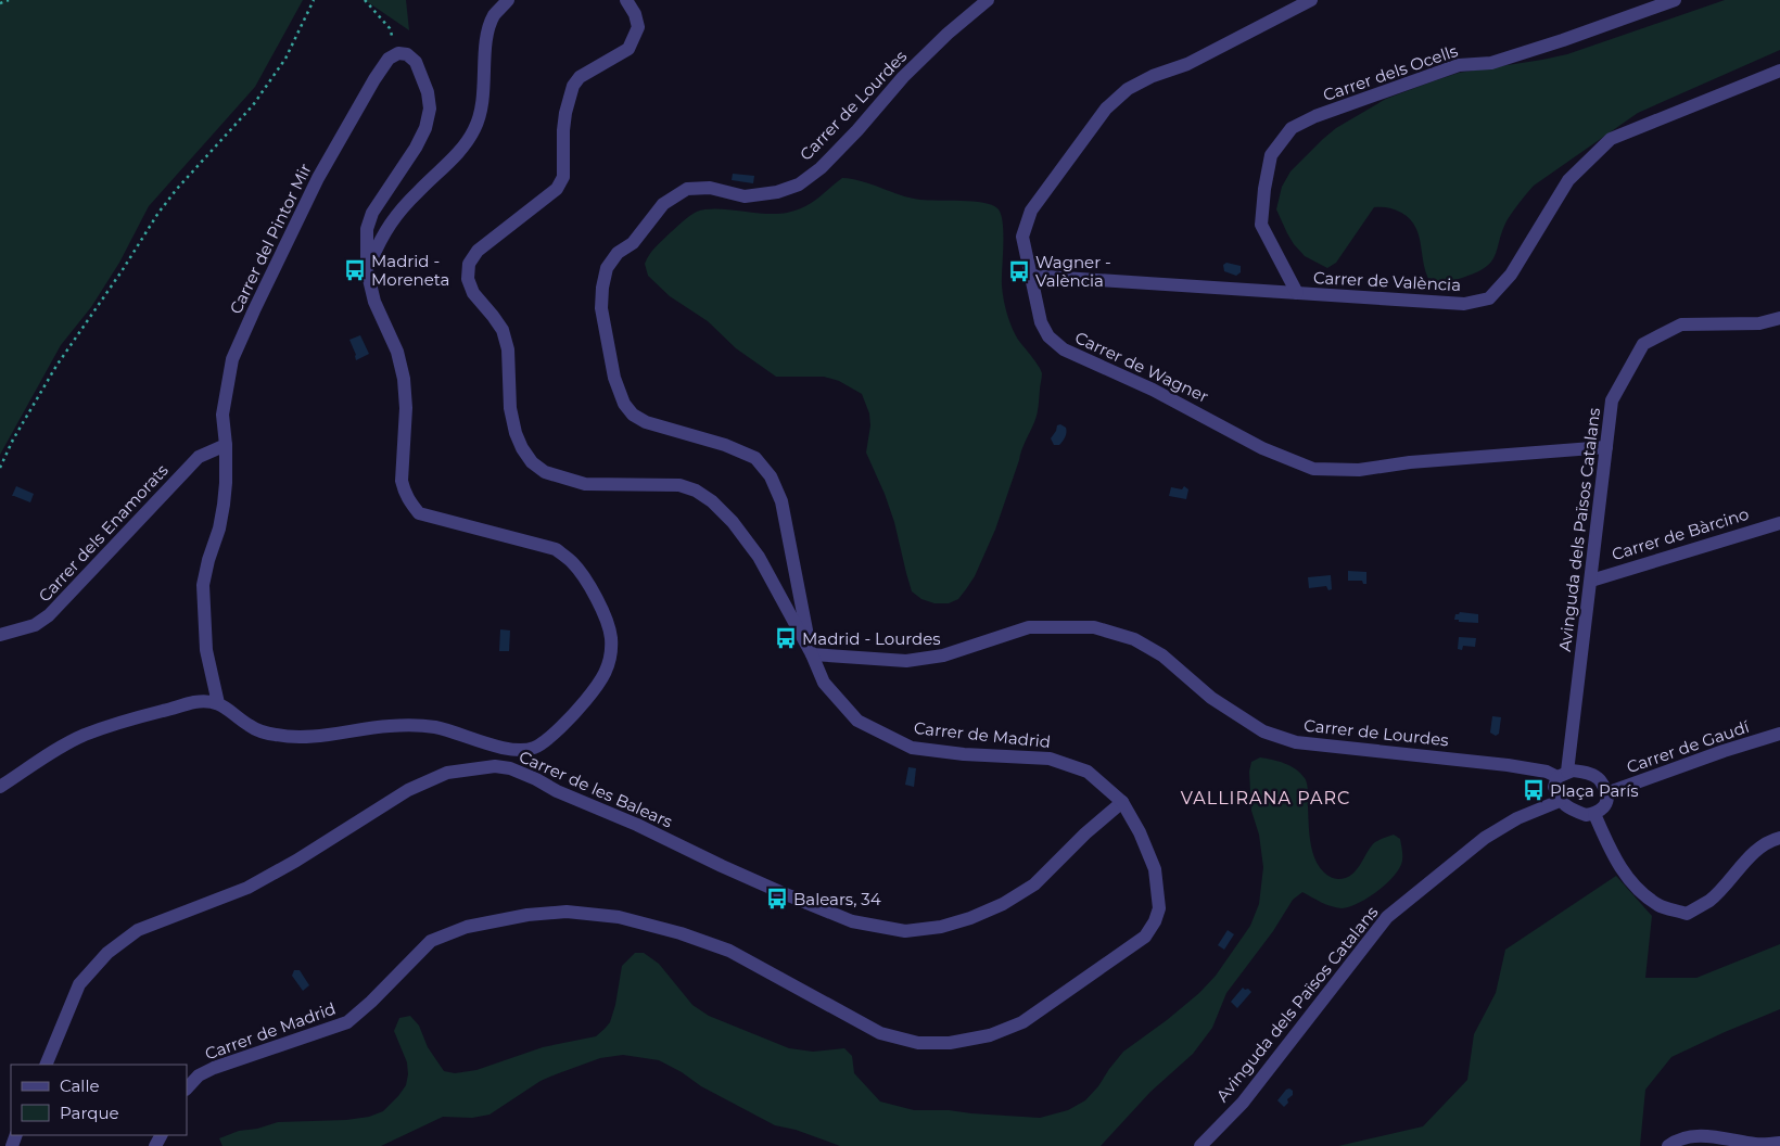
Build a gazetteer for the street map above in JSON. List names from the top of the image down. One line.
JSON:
{"streets":{"street":["Carrer dels Ocells","Carrer de Lourdes","Carrer del Pintor Mir","Carrer de València","Carrer de Wagner","Avinguda dels Països Catalans","Carrer dels Enamorats","Carrer de Bàrcino","Carrer de Madrid","Carrer de Gaudí","Carrer de les Balears"]},"crossings":[["Carrer dels Ocells","Carrer de València"],["Carrer de Lourdes","Avinguda dels Països Catalans"],["Carrer de Lourdes","Carrer de Madrid"],["Carrer de Lourdes","Carrer de Gaudí"],["Carrer del Pintor Mir","Carrer dels Enamorats"],["Carrer de València","Carrer de Wagner"],["Carrer de Wagner","Avinguda dels Països Catalans"],["Avinguda dels Països Catalans","Carrer de Bàrcino"],["Avinguda dels Països Catalans","Carrer de Gaudí"],["Carrer de Madrid","Carrer de les Balears"]],"districts":["VALLIRANA PARC"],"places":{"bus stop":["Madrid - Moreneta","Wagner - València","Madrid - Lourdes","Plaça París","Balears, 34"]},"legend":["Calle","Parque"]}
